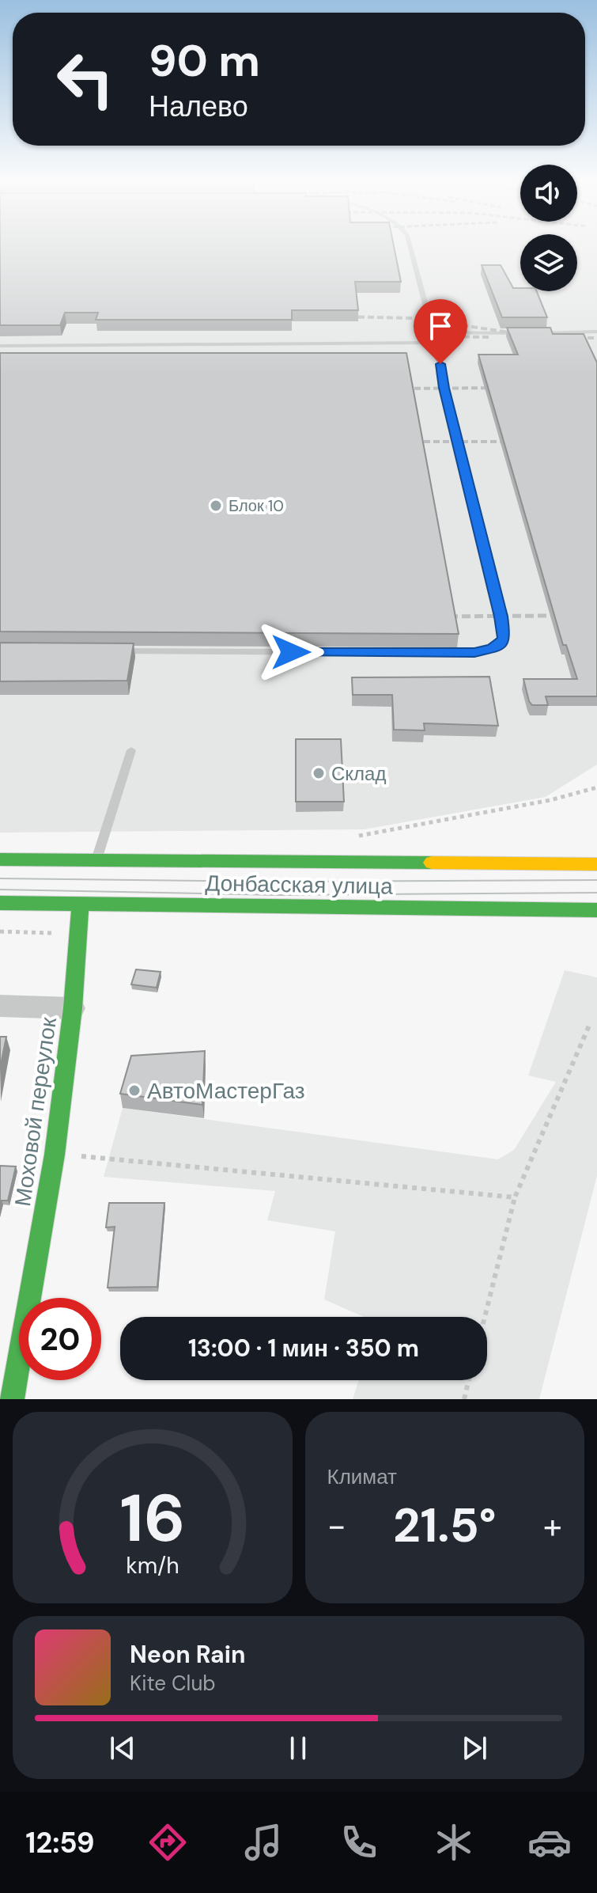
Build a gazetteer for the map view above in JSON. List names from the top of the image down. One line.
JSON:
{"streets":{"main road":["Донбасская улица","Моховой переулок"]},"crossings":[["Донбасская улица","Моховой переулок"]],"places":["Блок 10","Склад","АвтоМастерГаз"],"page":{"turn":["90 m","Налево"],"limit":"20","trip":"13:00 · 1 мин · 350 m","tile":"Климат","heat":["−","21.5°","+"],"song":["Neon Rain","Kite Club"],"tabs":"12:59","gauge":["16","km/h"]}}
